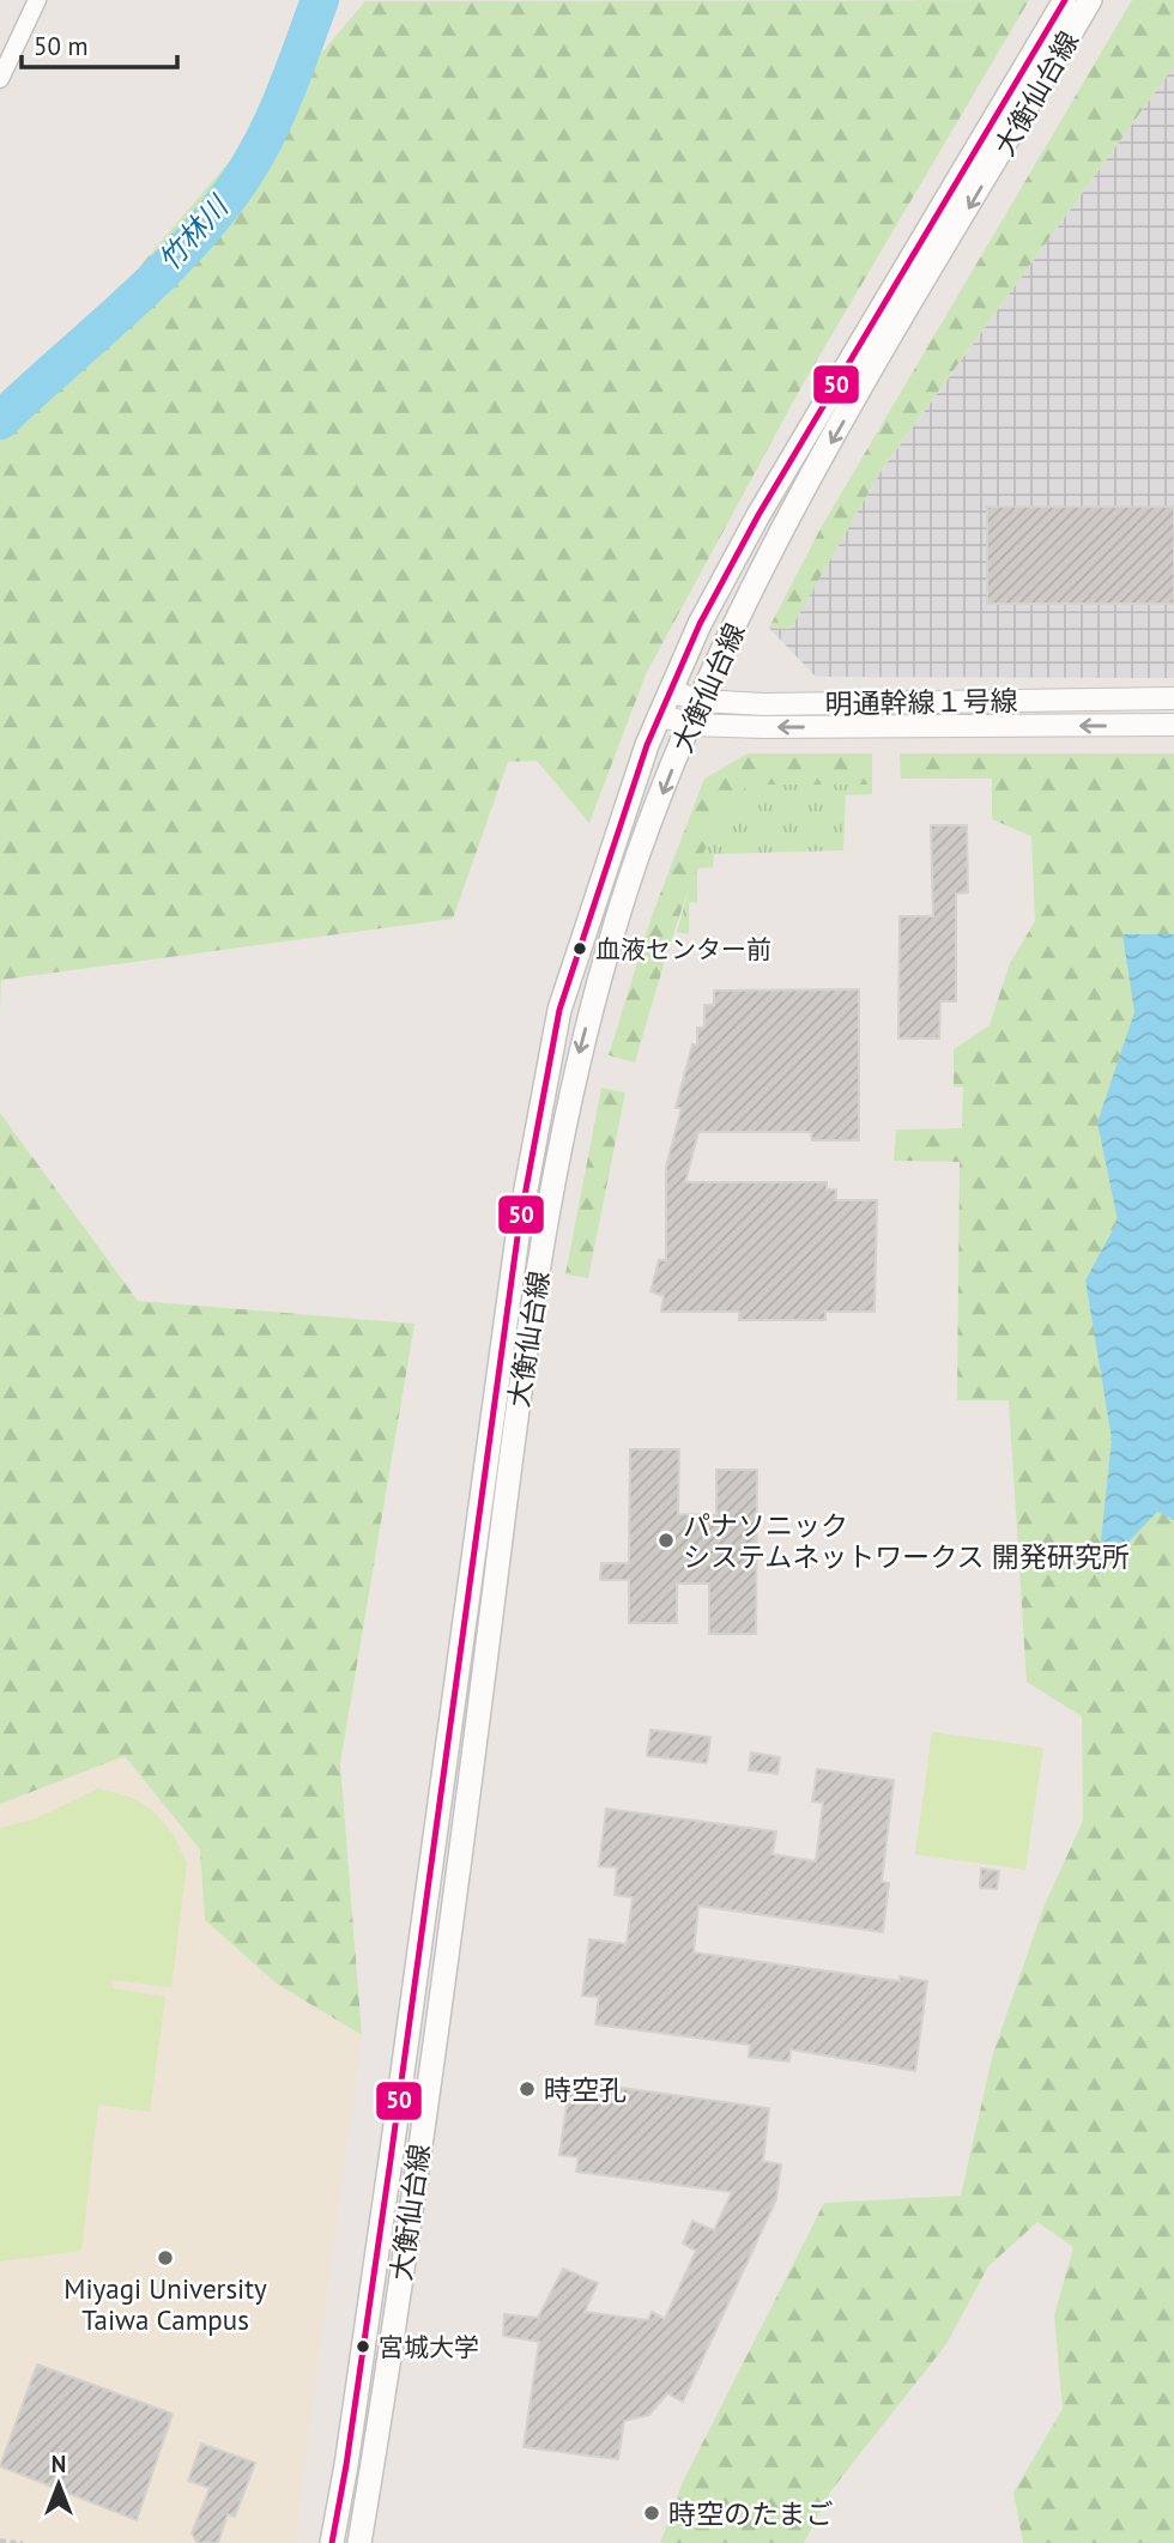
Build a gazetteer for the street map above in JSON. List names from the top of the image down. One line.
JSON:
{"streets":{"main road":["大衡仙台線"],"street":["明通幹線１号線"]},"crossings":[["大衡仙台線","明通幹線１号線"]],"water":["竹林川"],"places":["血液センター前","パナソニック システムネットワークス 開発研究所","時空孔","Miyagi University Taiwa Campus","宮城大学","時空のたまご"],"lines":["transit line 50"],"scale_bar":"50 m","north":"top"}
